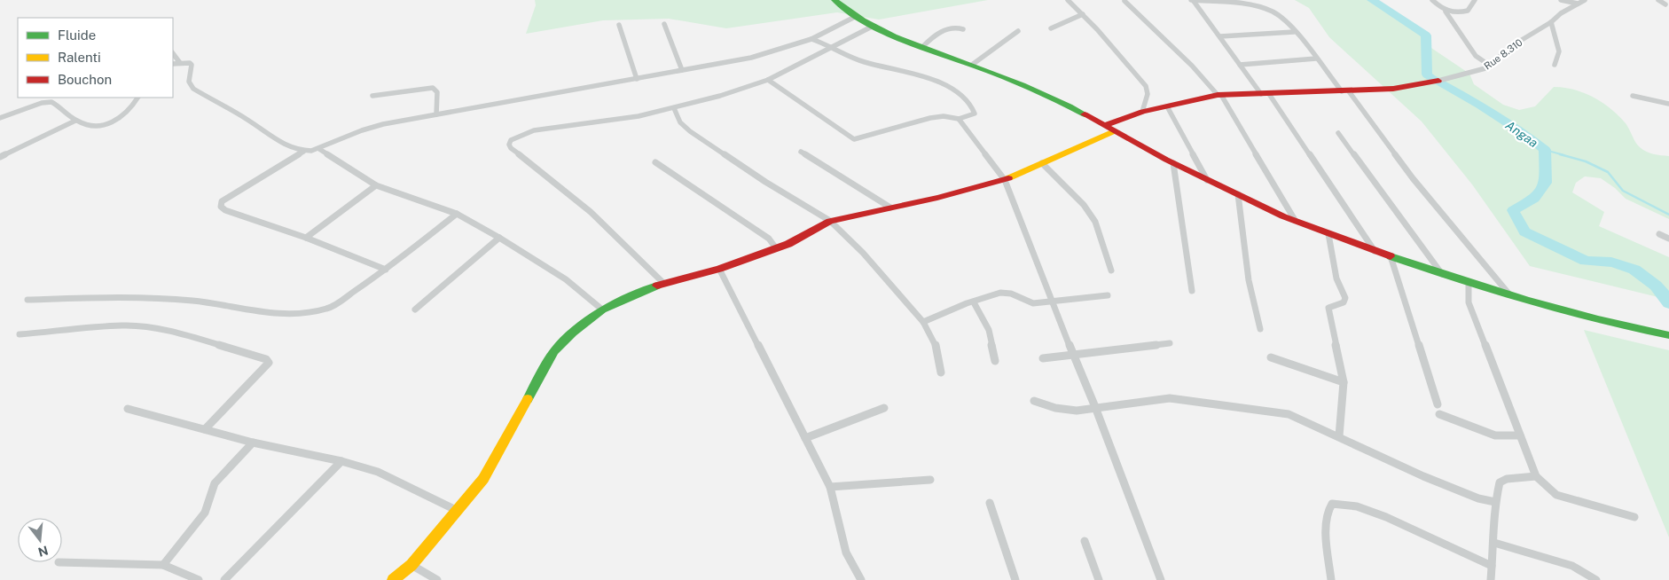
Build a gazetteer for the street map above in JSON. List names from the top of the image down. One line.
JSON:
{"streets":{"street":["Rue 8.310"]},"water":["Angaa"],"legend":["Fluide","Ralenti","Bouchon"],"north":"bottom"}
